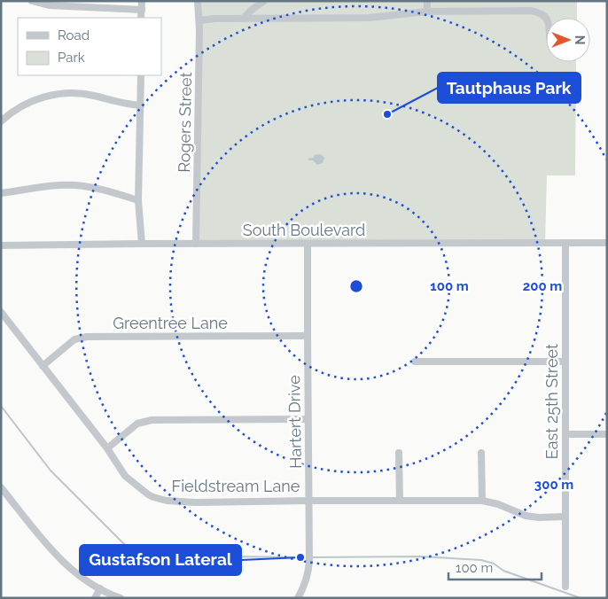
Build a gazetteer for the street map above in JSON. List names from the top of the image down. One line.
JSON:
{"streets":{"street":["Rogers Street","South Boulevard","Greentree Lane","East 25th Street","Hartert Drive","Fieldstream Lane"]},"crossings":[["Rogers Street","South Boulevard"],["South Boulevard","East 25th Street"],["South Boulevard","Hartert Drive"],["Greentree Lane","Hartert Drive"],["Greentree Lane","Fieldstream Lane"],["East 25th Street","Fieldstream Lane"],["Hartert Drive","Fieldstream Lane"]],"places":["Tautphaus Park","Gustafson Lateral"],"legend":["Road","Park"],"scale_bar":"100 m","north":"right","rings":["100 m","200 m","300 m"]}
